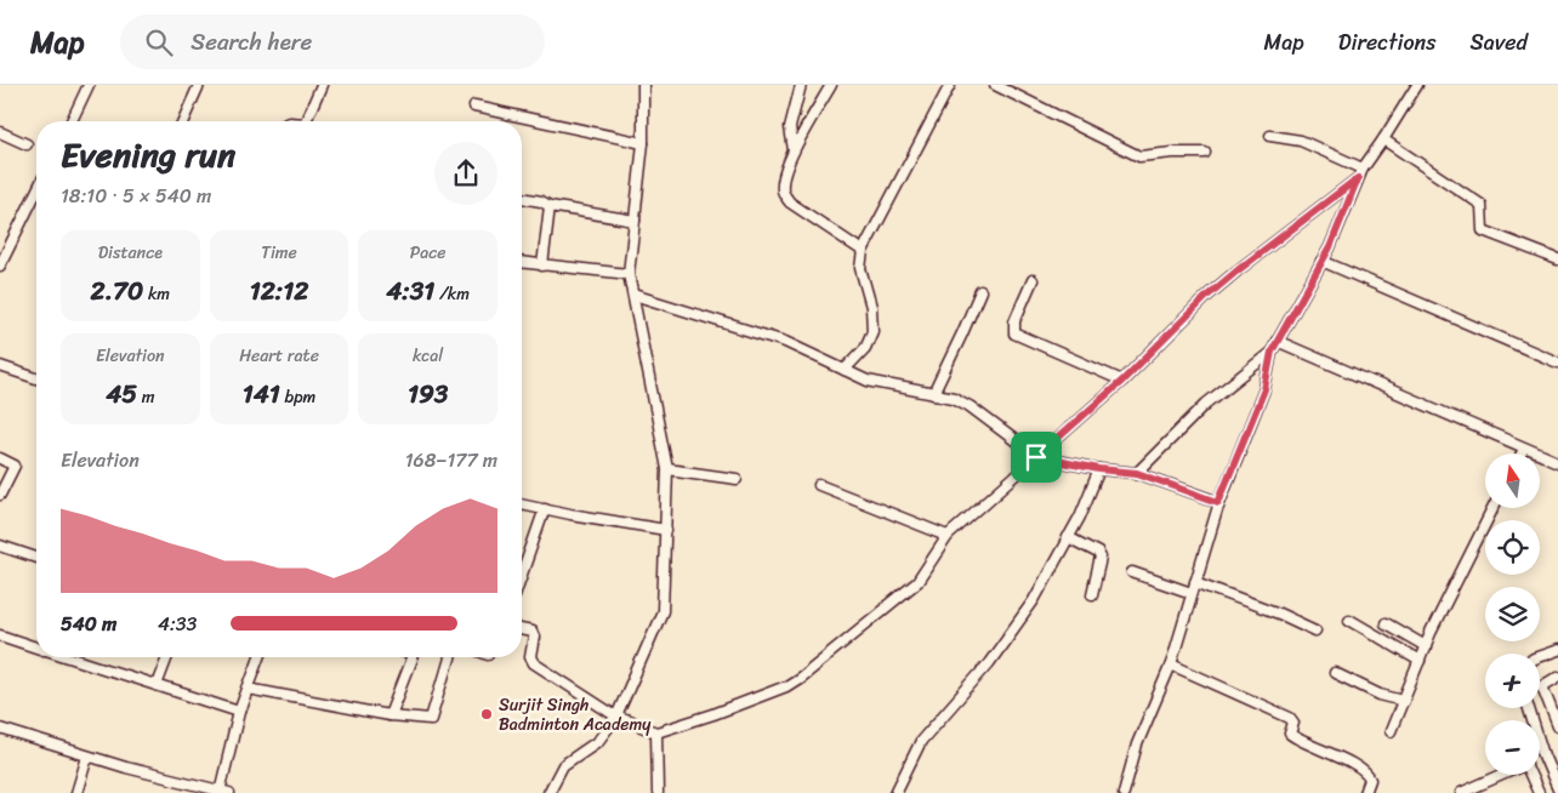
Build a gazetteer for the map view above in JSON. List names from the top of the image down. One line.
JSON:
{"places":["Surjit Singh Badminton Academy"],"north":"top","page":{"header":"Map","search":"Search here","nav":["Map","Directions","Saved"],"heading":["Evening run","18:10 · 5 × 540 m"],"stats":[["Distance","2.70 km"],["Time","12:12"],["Pace","4:31 /km"],["Elevation","45 m"],["Heart rate","141 bpm"],["kcal","193"]],"chart":["Elevation","168–177 m"],"map_buttons":["+","−"],"list":[{"name":"540 m","note":"4:33"}]}}
